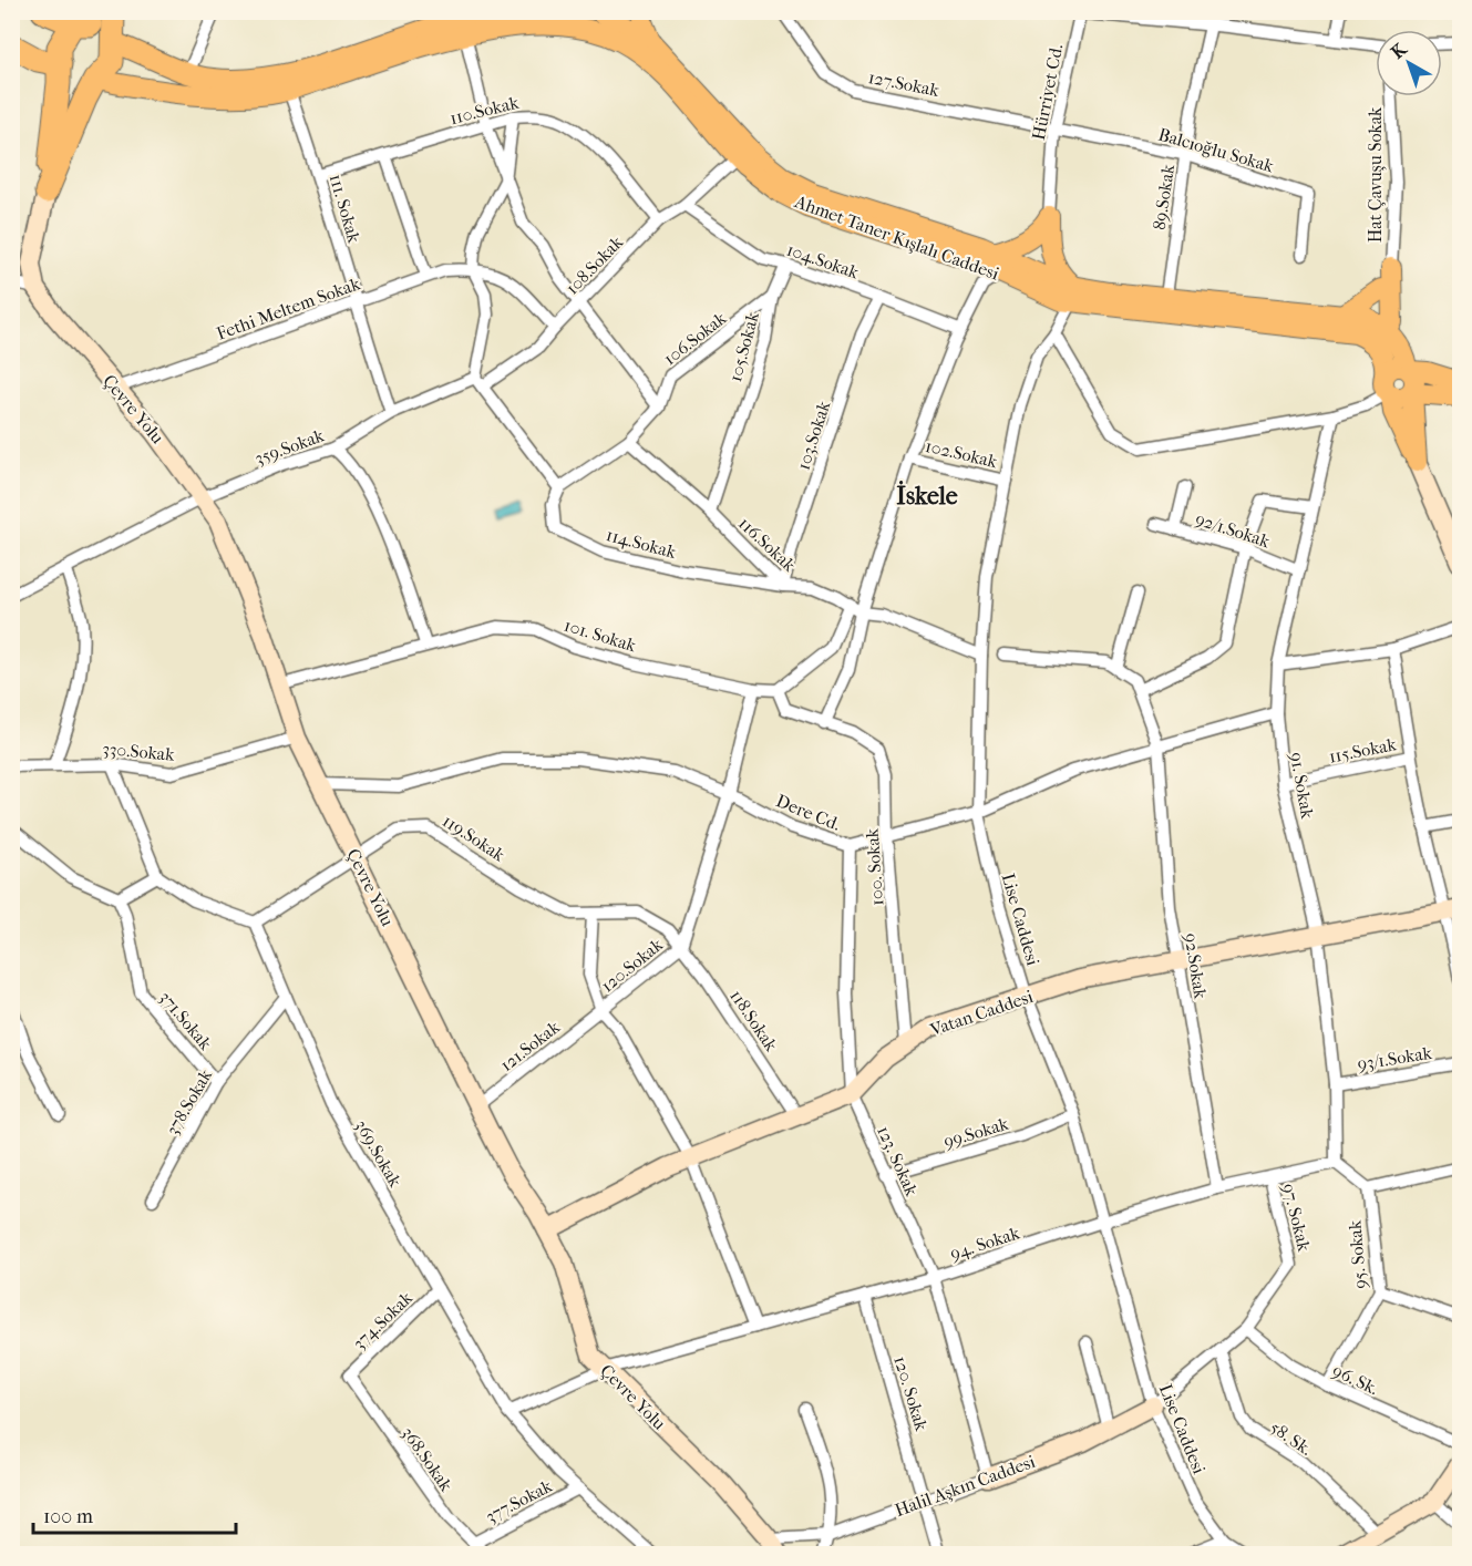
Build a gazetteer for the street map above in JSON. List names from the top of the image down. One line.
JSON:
{"streets":{"main road":["Ahmet Taner Kışlalı Caddesi"],"street":["127.Sokak","Hürriyet Cd.","110.Sokak","Balcıoğlu Sokak","Hat Çavuşu Sokak","89.Sokak","111. Sokak","104.Sokak","108.Sokak","Fethi Meltem Sokak","106.Sokak","105.Sokak","Çevre Yolu","103.Sokak","359.Sokak","102.Sokak","92/1.Sokak","114.Sokak","116.Sokak","101. Sokak","115.Sokak","330.Sokak","91. Sokak","Dere Cd.","119.Sokak","100. Sokak","Lise Caddesi","120.Sokak","92.Sokak","Vatan Caddesi","371.Sokak","118.Sokak","121.Sokak","93/1.Sokak","378.Sokak","99.Sokak","369.Sokak","123. Sokak","97. Sokak","94. Sokak","95. Sokak","374.Sokak","96. Sk.","120. Sokak","58. Sk.","368.Sokak","Halil Aşkın Caddesi","377.Sokak"]},"crossings":[["127.Sokak","Hürriyet Cd."],["127.Sokak","Balcıoğlu Sokak"],["Hürriyet Cd.","Balcıoğlu Sokak"],["110.Sokak","111. Sokak"],["110.Sokak","108.Sokak"],["Balcıoğlu Sokak","89.Sokak"],["89.Sokak","Ahmet Taner Kışlalı Caddesi"],["111. Sokak","Ahmet Taner Kışlalı Caddesi"],["111. Sokak","Fethi Meltem Sokak"],["111. Sokak","359.Sokak"],["Ahmet Taner Kışlalı Caddesi","108.Sokak"],["Ahmet Taner Kışlalı Caddesi","Lise Caddesi"],["104.Sokak","108.Sokak"],["104.Sokak","105.Sokak"],["104.Sokak","103.Sokak"],["108.Sokak","359.Sokak"],["Fethi Meltem Sokak","Çevre Yolu"],["106.Sokak","105.Sokak"],["106.Sokak","114.Sokak"],["106.Sokak","116.Sokak"],["105.Sokak","116.Sokak"],["Çevre Yolu","359.Sokak"],["Çevre Yolu","101. Sokak"],["Çevre Yolu","330.Sokak"],["Çevre Yolu","Dere Cd."],["Çevre Yolu","119.Sokak"],["Çevre Yolu","Vatan Caddesi"],["Çevre Yolu","121.Sokak"],["Çevre Yolu","94. Sokak"],["Çevre Yolu","Halil Aşkın Caddesi"],["103.Sokak","114.Sokak"],["103.Sokak","116.Sokak"],["102.Sokak","Lise Caddesi"],["92/1.Sokak","91. Sokak"],["114.Sokak","116.Sokak"],["116.Sokak","Lise Caddesi"],["115.Sokak","91. Sokak"],["91. Sokak","Dere Cd."],["91. Sokak","Vatan Caddesi"],["91. Sokak","93/1.Sokak"],["91. Sokak","94. Sokak"],["Dere Cd.","100. Sokak"],["Dere Cd.","Lise Caddesi"],["Dere Cd.","92.Sokak"],["Dere Cd.","123. Sokak"],["119.Sokak","120.Sokak"],["119.Sokak","118.Sokak"],["119.Sokak","369.Sokak"],["100. Sokak","Vatan Caddesi"],["Lise Caddesi","Vatan Caddesi"],["Lise Caddesi","99.Sokak"],["Lise Caddesi","97. Sokak"],["Lise Caddesi","94. Sokak"],["Lise Caddesi","Halil Aşkın Caddesi"],["120.Sokak","118.Sokak"],["120.Sokak","121.Sokak"],["92.Sokak","Vatan Caddesi"],["92.Sokak","94. Sokak"],["Vatan Caddesi","118.Sokak"],["Vatan Caddesi","123. Sokak"],["371.Sokak","378.Sokak"],["378.Sokak","369.Sokak"],["99.Sokak","123. Sokak"],["369.Sokak","94. Sokak"],["369.Sokak","374.Sokak"],["369.Sokak","377.Sokak"],["123. Sokak","94. Sokak"],["123. Sokak","Halil Aşkın Caddesi"],["97. Sokak","94. Sokak"],["97. Sokak","96. Sk."],["97. Sokak","58. Sk."],["97. Sokak","Halil Aşkın Caddesi"],["94. Sokak","120. Sokak"],["95. Sokak","96. Sk."],["374.Sokak","368.Sokak"],["120. Sokak","Halil Aşkın Caddesi"],["368.Sokak","377.Sokak"]],"districts":["İskele"],"scale_bar":"100 m","north":"top left"}
